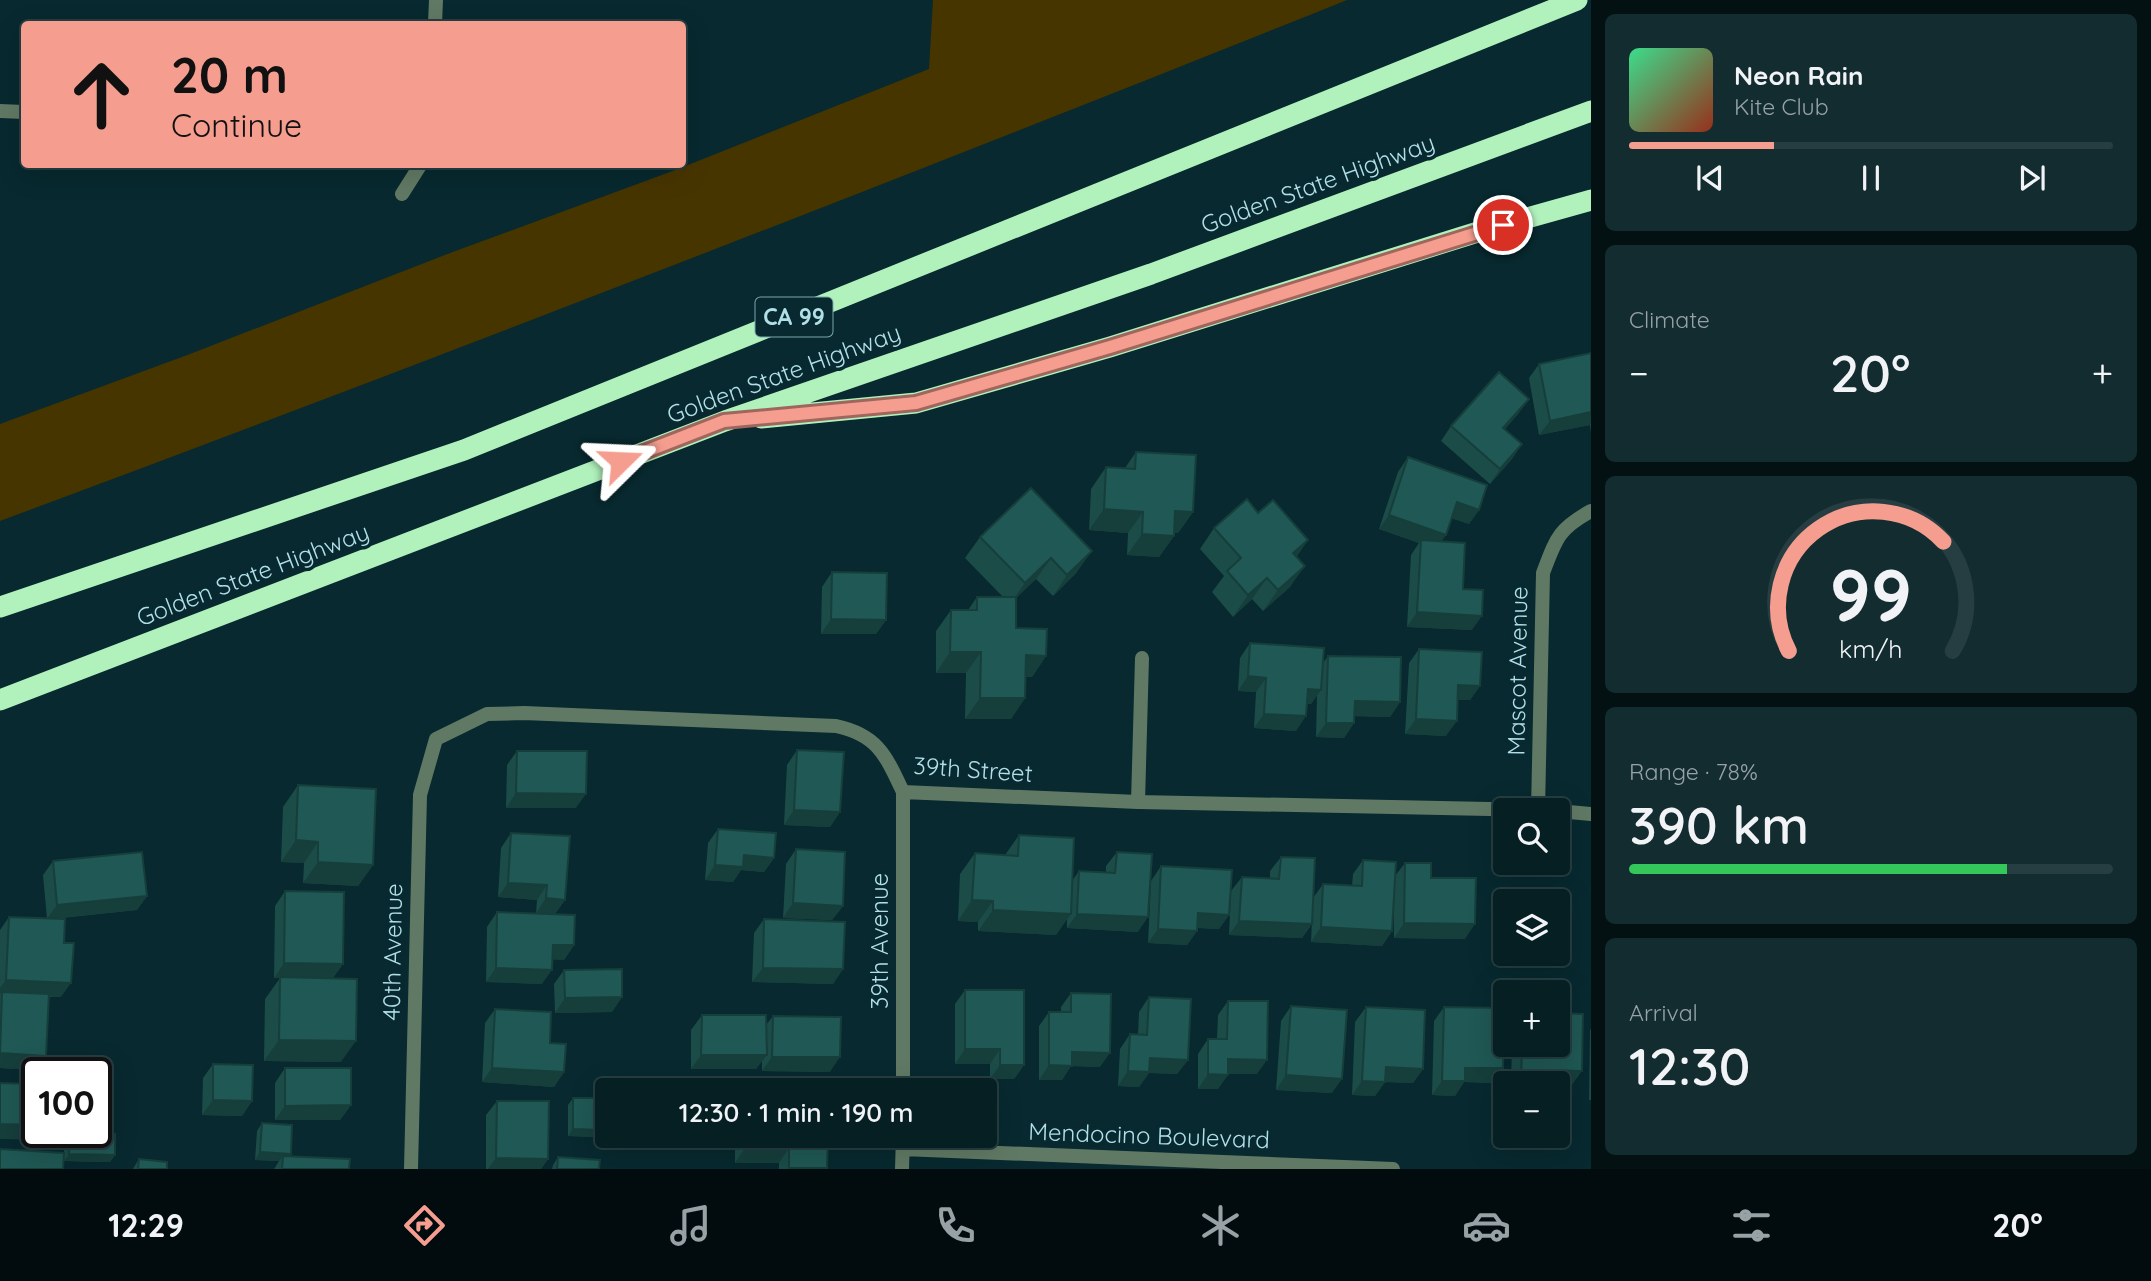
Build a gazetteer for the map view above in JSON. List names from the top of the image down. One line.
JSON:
{"streets":{"highway":["Golden State Highway","CA 99"],"street":["Mascot Avenue","39th Street","39th Avenue","40th Avenue","Mendocino Boulevard"]},"crossings":[["39th Street","39th Avenue"],["39th Street","40th Avenue"]],"page":{"turn":["20 m","Continue"],"song":["Neon Rain","Kite Club"],"tile":["Climate",["Range · 78%","390 km"],["Arrival","12:30"]],"heat":["−","20°","+"],"map_buttons":["+","−"],"limit":"100","trip":"12:30 · 1 min · 190 m","tabs":["12:29","20°"],"gauge":["99","km/h"]}}
